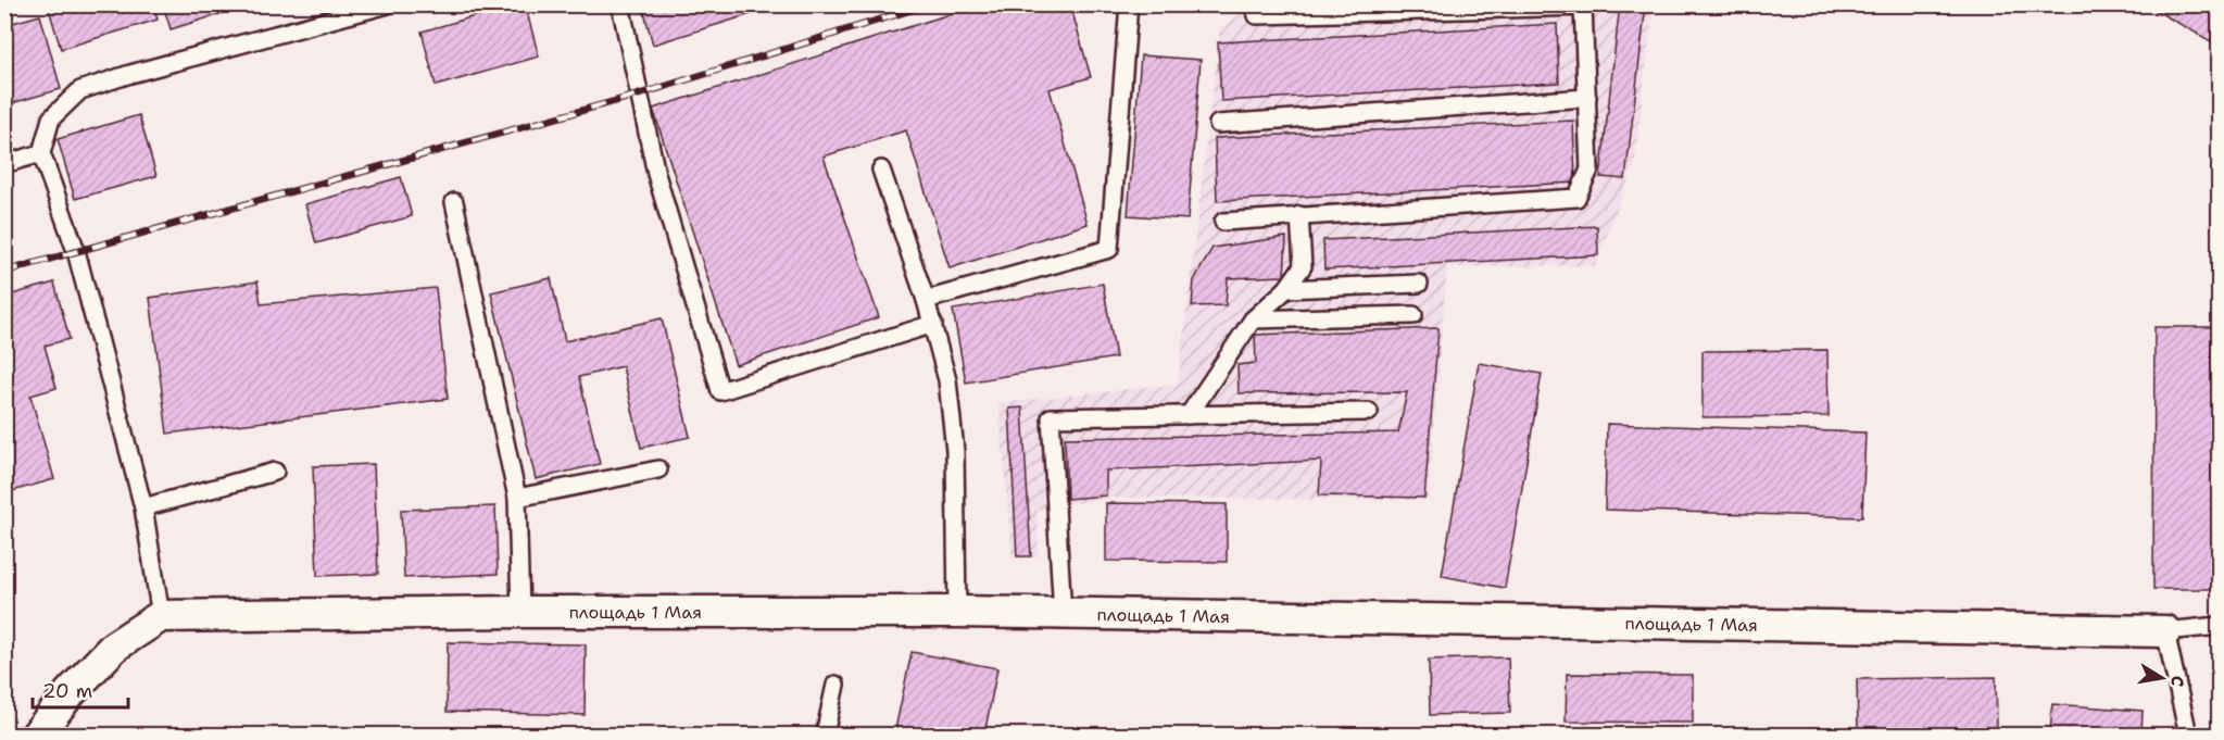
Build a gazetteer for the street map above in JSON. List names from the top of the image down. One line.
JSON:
{"streets":{"street":["площадь 1 Мая"]},"scale_bar":"20 m","north":"right"}
